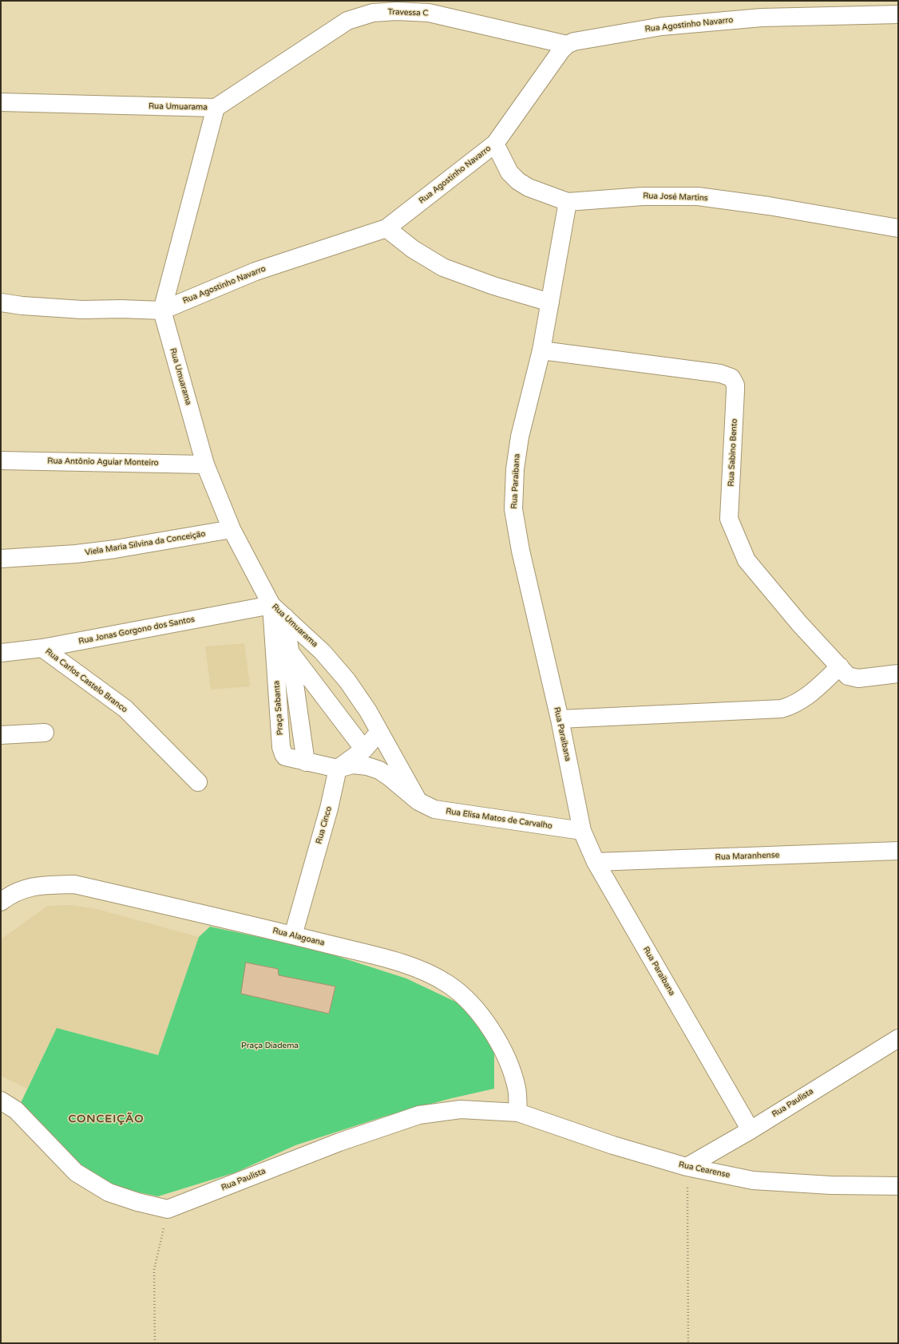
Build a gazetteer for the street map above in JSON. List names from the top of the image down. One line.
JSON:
{"streets":{"street":["Travessa C","Rua Agostinho Navarro","Rua Umuarama","Rua José Martins","Rua Sabino Bento","Rua Antônio Aguiar Monteiro","Rua Paraibana","Viela Maria Silvina da Conceição","Rua Jonas Gorgono dos Santos","Rua Carlos Castelo Branco","Praça Sabanta","Rua Elisa Matos de Carvalho","Rua Cinco","Rua Maranhense","Rua Alagoana","Rua Paulista","Rua Cearense"]},"crossings":[["Travessa C","Rua Agostinho Navarro"],["Travessa C","Rua Umuarama"],["Rua Agostinho Navarro","Rua Umuarama"],["Rua Agostinho Navarro","Rua José Martins"],["Rua Umuarama","Rua Antônio Aguiar Monteiro"],["Rua Umuarama","Viela Maria Silvina da Conceição"],["Rua Umuarama","Rua Jonas Gorgono dos Santos"],["Rua Umuarama","Praça Sabanta"],["Rua Umuarama","Rua Elisa Matos de Carvalho"],["Rua José Martins","Rua Paraibana"],["Rua Sabino Bento","Rua Paraibana"],["Rua Paraibana","Rua Elisa Matos de Carvalho"],["Rua Paraibana","Rua Maranhense"],["Rua Paraibana","Rua Paulista"],["Rua Jonas Gorgono dos Santos","Rua Carlos Castelo Branco"],["Rua Jonas Gorgono dos Santos","Praça Sabanta"],["Praça Sabanta","Rua Elisa Matos de Carvalho"],["Praça Sabanta","Rua Cinco"],["Rua Elisa Matos de Carvalho","Rua Cinco"],["Rua Cinco","Rua Alagoana"],["Rua Alagoana","Rua Paulista"],["Rua Alagoana","Rua Cearense"],["Rua Paulista","Rua Cearense"]],"districts":["CONCEIÇÃO"],"parks":["Praça Diadema"]}
